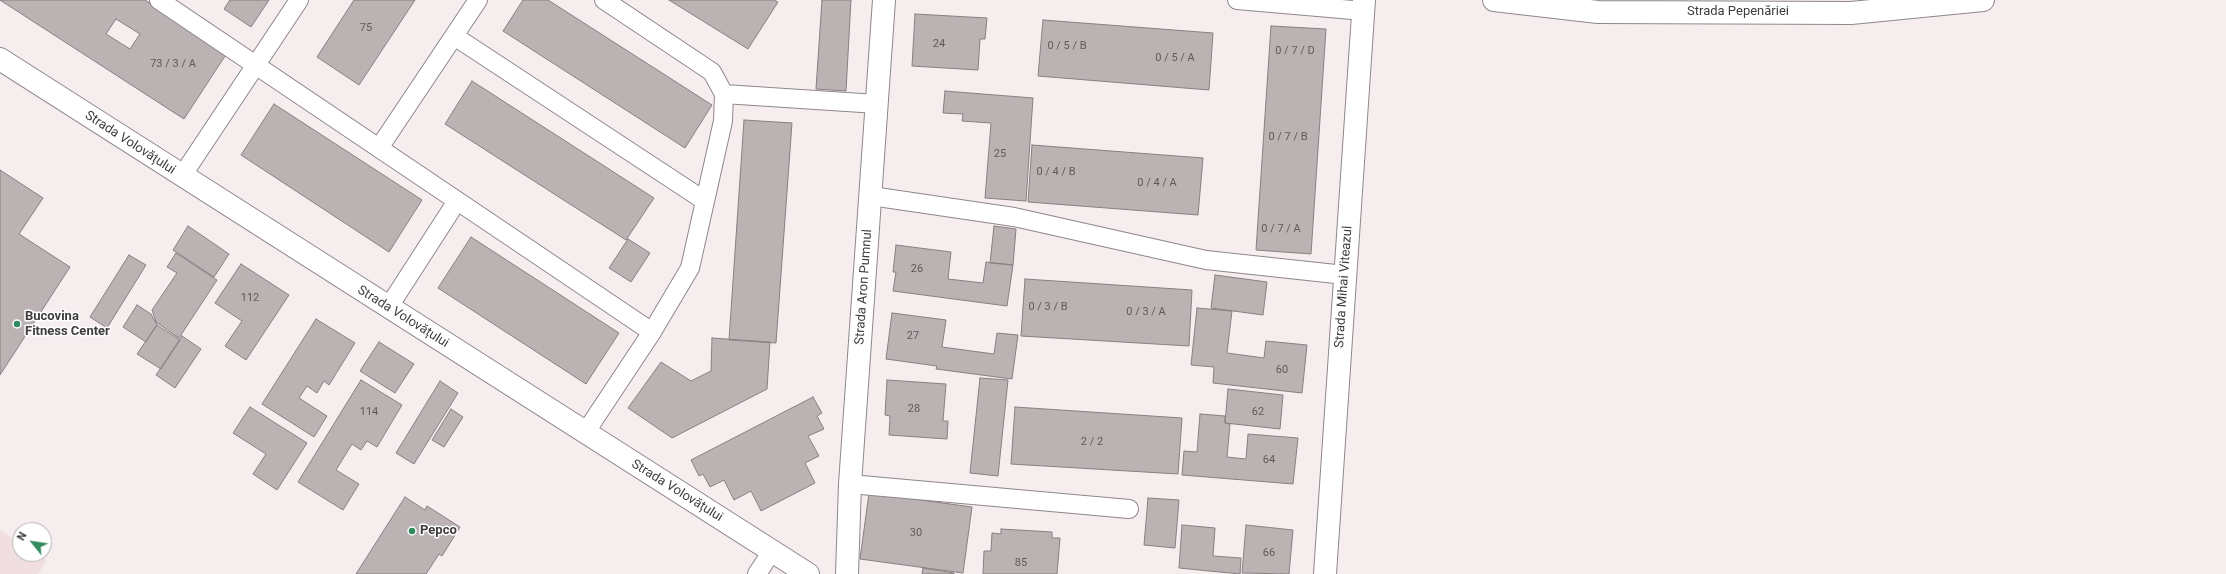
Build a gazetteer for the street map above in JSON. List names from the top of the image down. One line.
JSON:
{"streets":{"street":["Strada Pepenăriei","Strada Volovățului","Strada Aron Pumnul","Strada Mihai Viteazul"]},"places":["Bucovina Fitness Center","Pepco"],"house_numbers":["75","24","0 / 5 / B","0 / 7 / D","0 / 5 / A","73 / 3 / A","0 / 7 / B","25","0 / 4 / B","0 / 4 / A","0 / 7 / A","26","112","0 / 3 / B","0 / 3 / A","27","60","28","114","62","2 / 2","64","30","66","85"],"north":"top left"}
